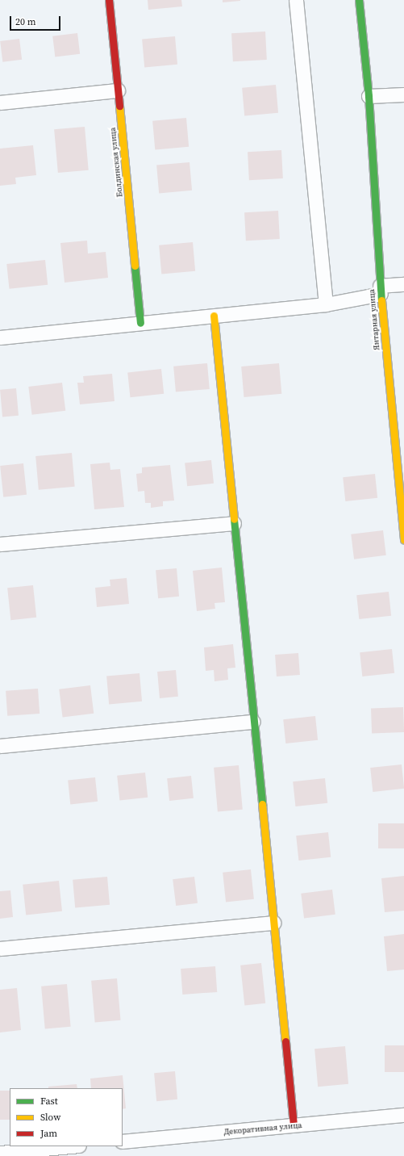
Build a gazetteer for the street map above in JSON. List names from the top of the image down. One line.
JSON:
{"streets":{"street":["Болдинская улица","Янтарная улица","Декоративная улица"]},"legend":["Fast","Slow","Jam"],"scale_bar":"20 m"}
